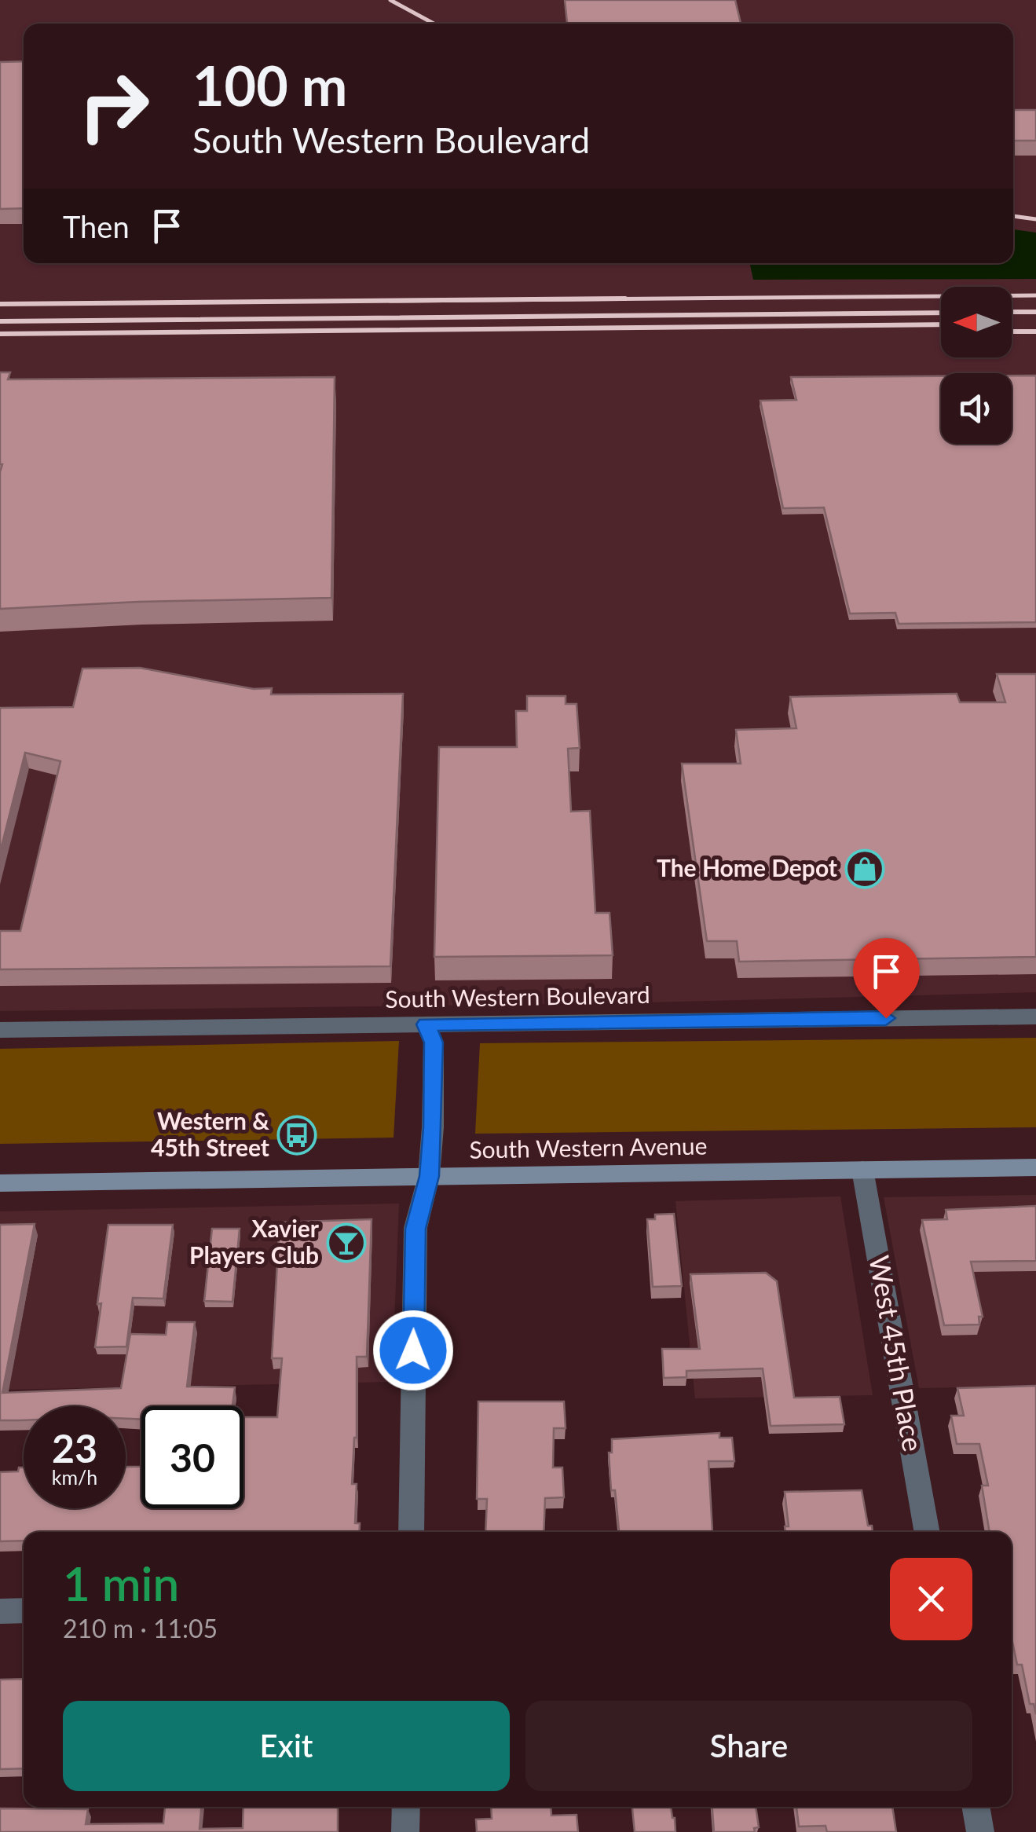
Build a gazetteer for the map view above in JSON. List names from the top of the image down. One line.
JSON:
{"streets":{"main road":["South Western Avenue"],"street":["South Western Boulevard","West 45th Place"]},"crossings":[["South Western Avenue","West 45th Place"]],"places":{"shop":["The Home Depot"],"bus stop":["Western & 45th Street"],"bar":["Xavier Players Club"]},"north":"left","page":{"turn":["100 m","South Western Boulevard"],"then":"Then","speed":"23 km/h","limit":"30","heading":["1 min","210 m · 11:05"],"buttons":["Exit","Share"]}}
